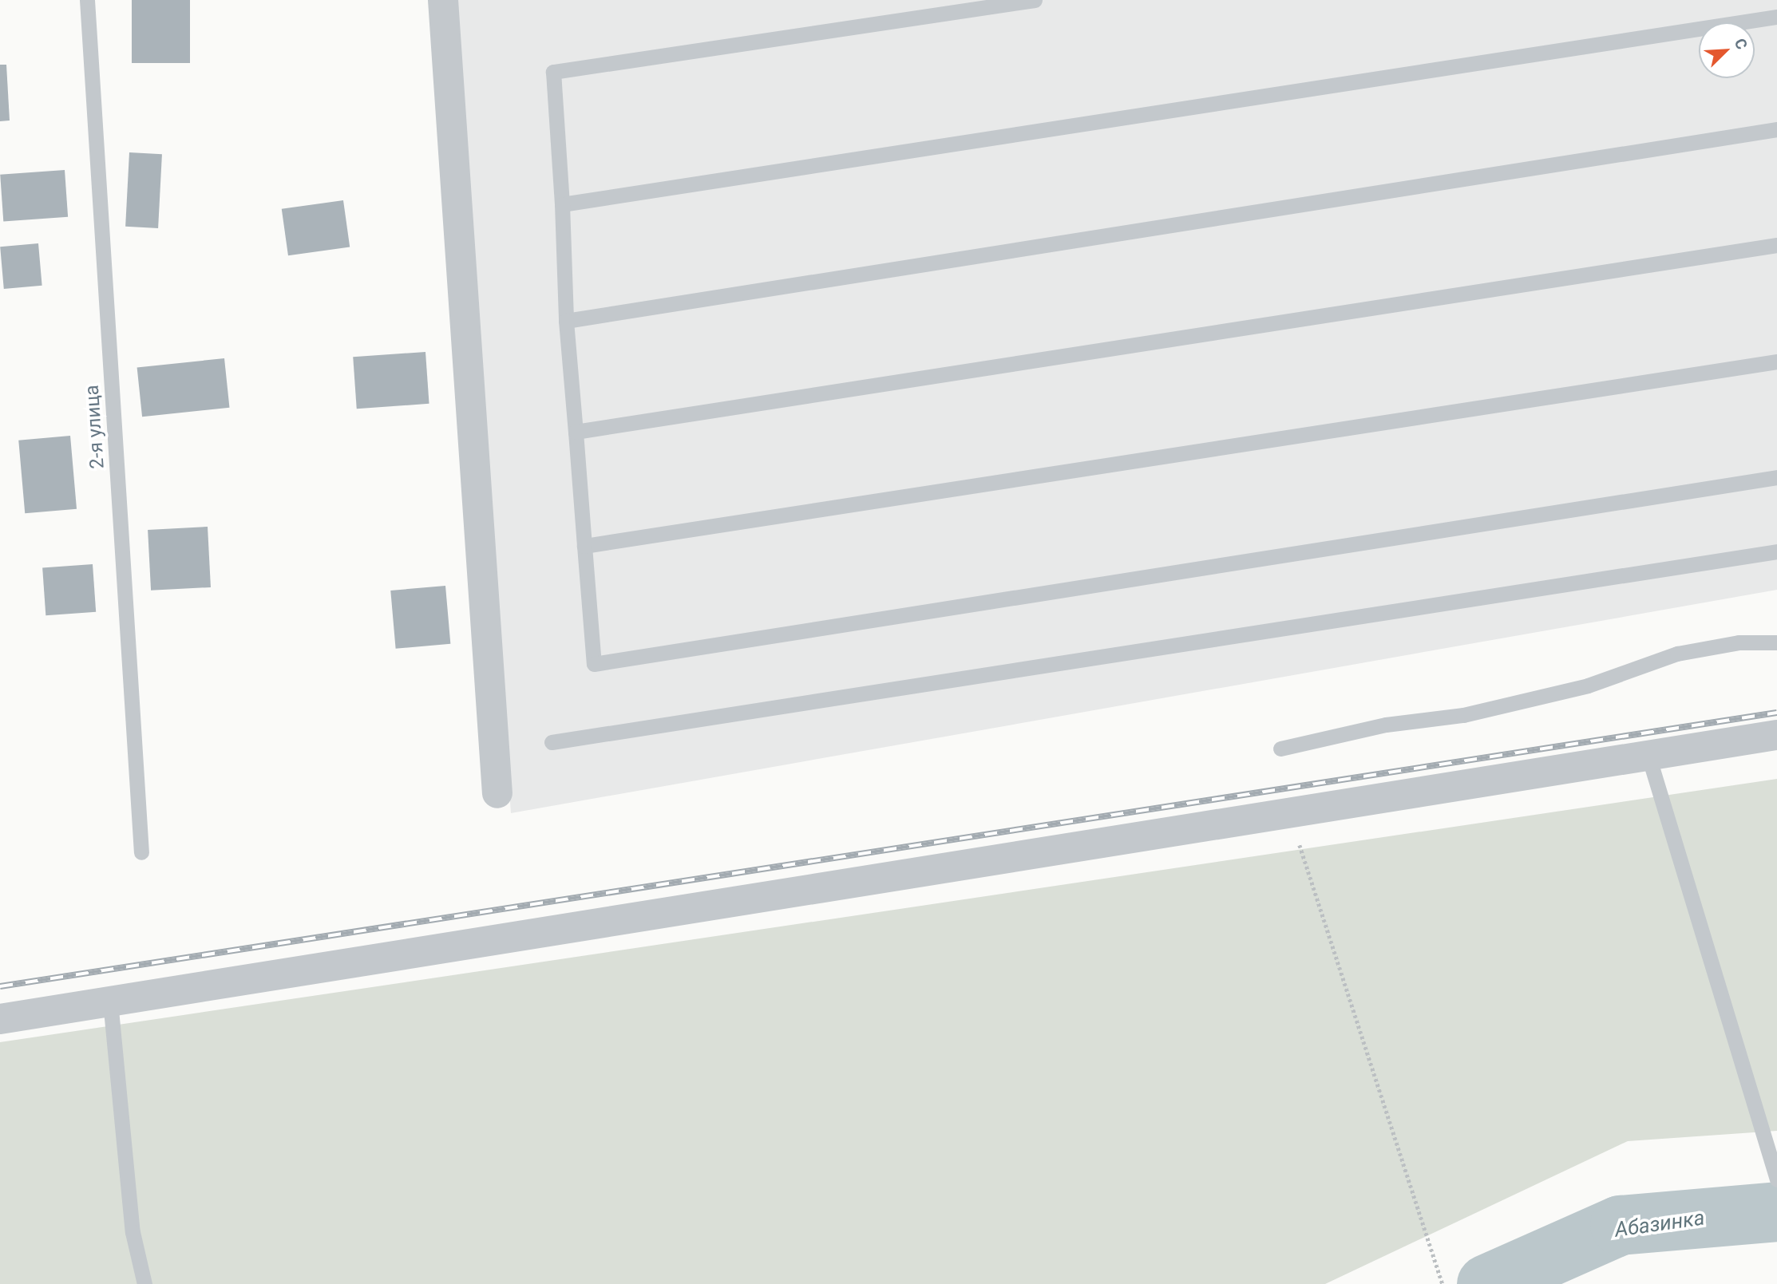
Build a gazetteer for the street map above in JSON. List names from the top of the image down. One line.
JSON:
{"streets":{"lane":["2-я улица"]},"water":["Абазинка"],"north":"top right"}
